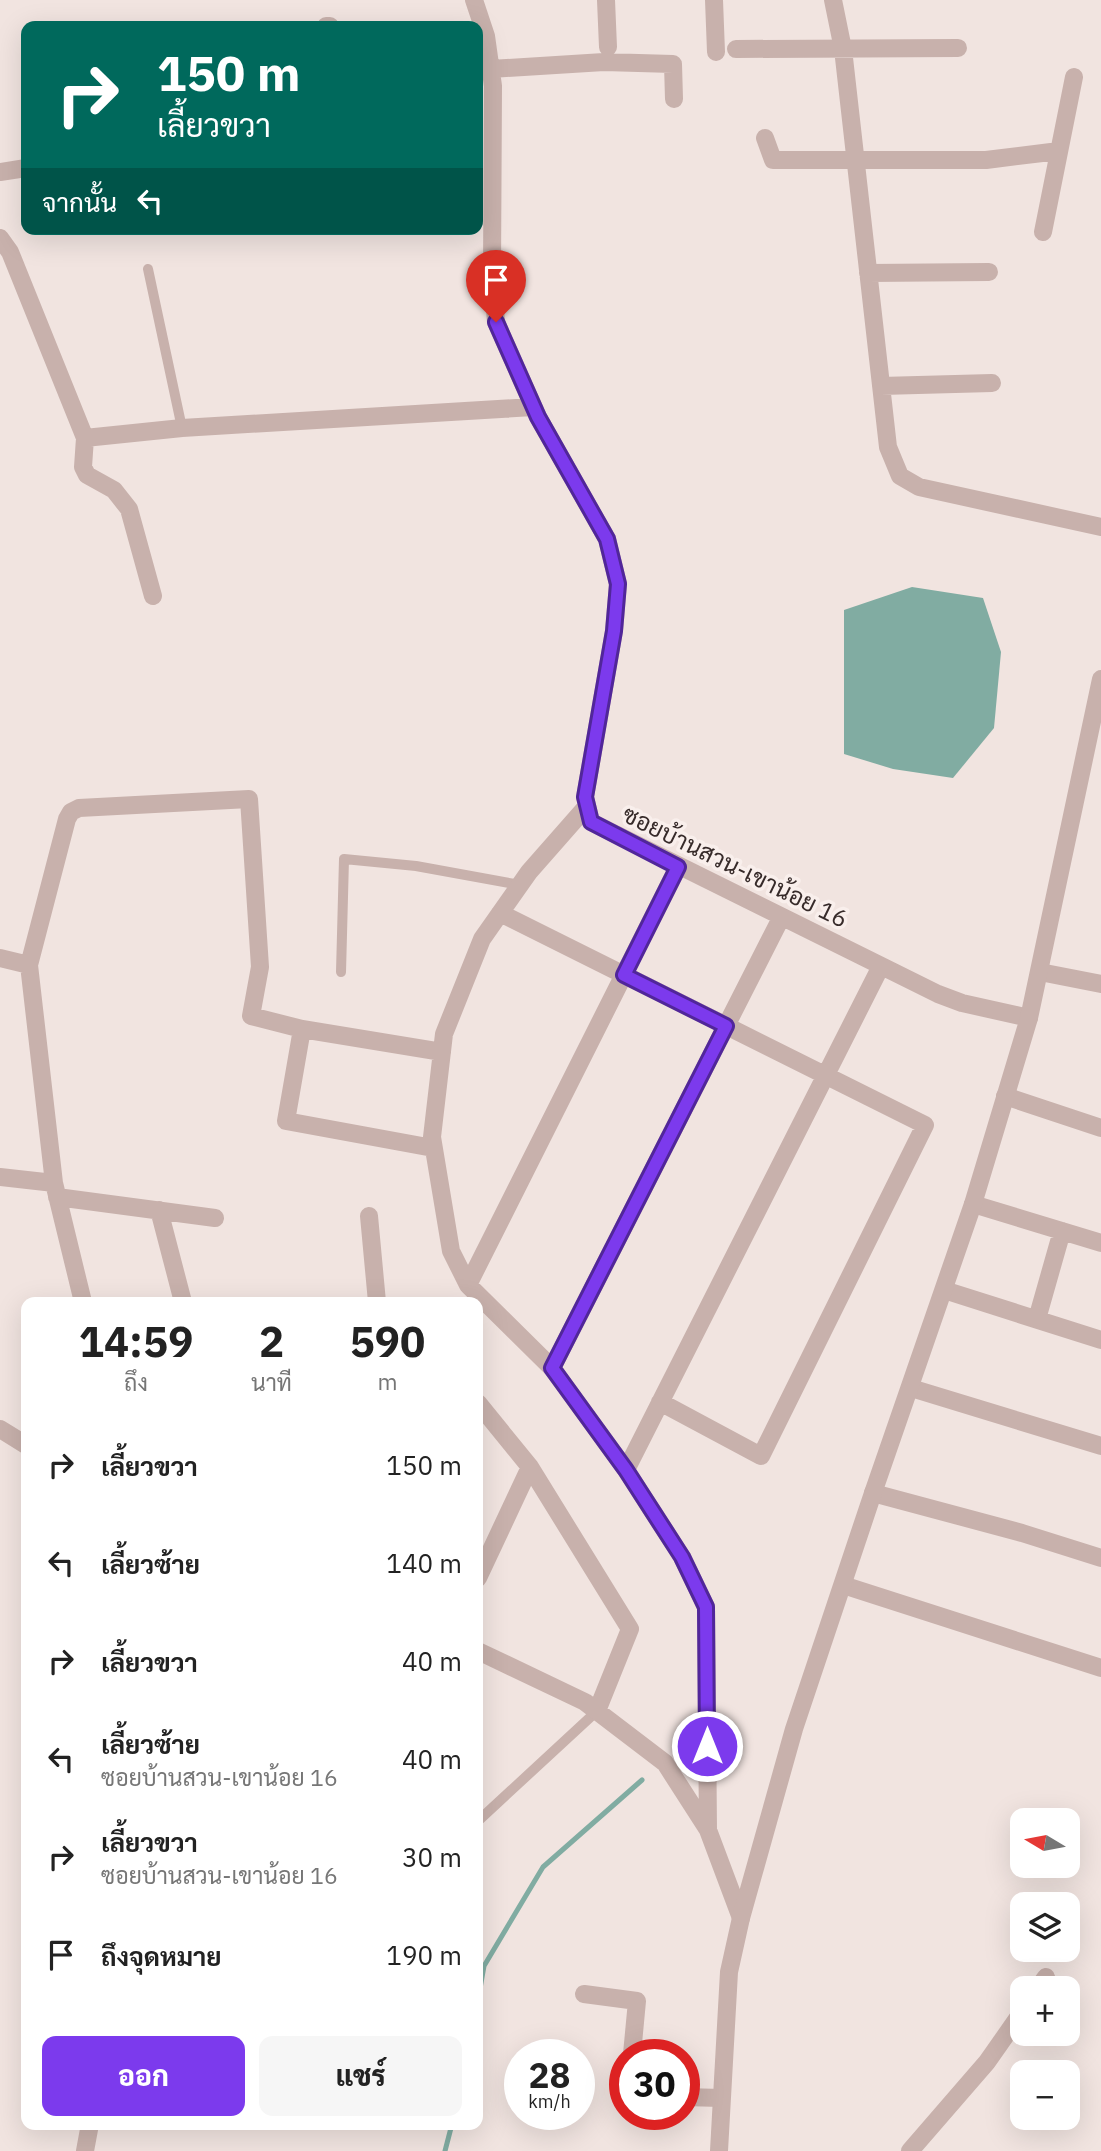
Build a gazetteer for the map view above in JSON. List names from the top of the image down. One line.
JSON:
{"streets":{"street":["ซอยบ้านสวน-เขาน้อย 16"]},"north":"left","page":{"turn":["150 m","เลี้ยวขวา"],"then":"จากนั้น","eta":["14:59","ถึง","2","นาที","590","m"],"list":[{"name":"เลี้ยวขวา","value":"150 m"},{"name":"เลี้ยวซ้าย","value":"140 m"},{"name":"เลี้ยวขวา","value":"40 m"},{"name":"เลี้ยวซ้าย","note":"ซอยบ้านสวน-เขาน้อย 16","value":"40 m"},{"name":"เลี้ยวขวา","note":"ซอยบ้านสวน-เขาน้อย 16","value":"30 m"},{"name":"ถึงจุดหมาย","value":"190 m"}],"map_buttons":["+","−"],"buttons":["ออก","แชร์"],"speed":"28 km/h","limit":"30"}}
